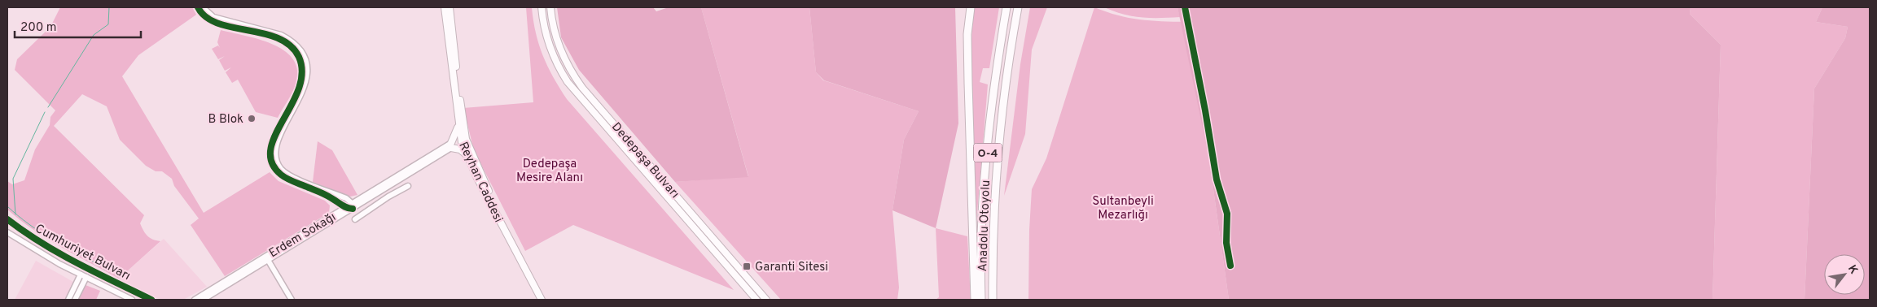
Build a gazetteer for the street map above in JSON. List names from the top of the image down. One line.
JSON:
{"streets":{"highway":["O-4","Anadolu Otoyolu"],"main road":["Dedepaşa Bulvarı","Reyhan Caddesi"],"street":["Erdem Sokağı","Cumhuriyet Bulvarı"]},"parks":["Dedepaşa Mesire Alanı","Sultanbeyli Mezarlığı"],"places":{"other":["B Blok"],"transit":["Garanti Sitesi"]},"scale_bar":"200 m","north":"top right"}
